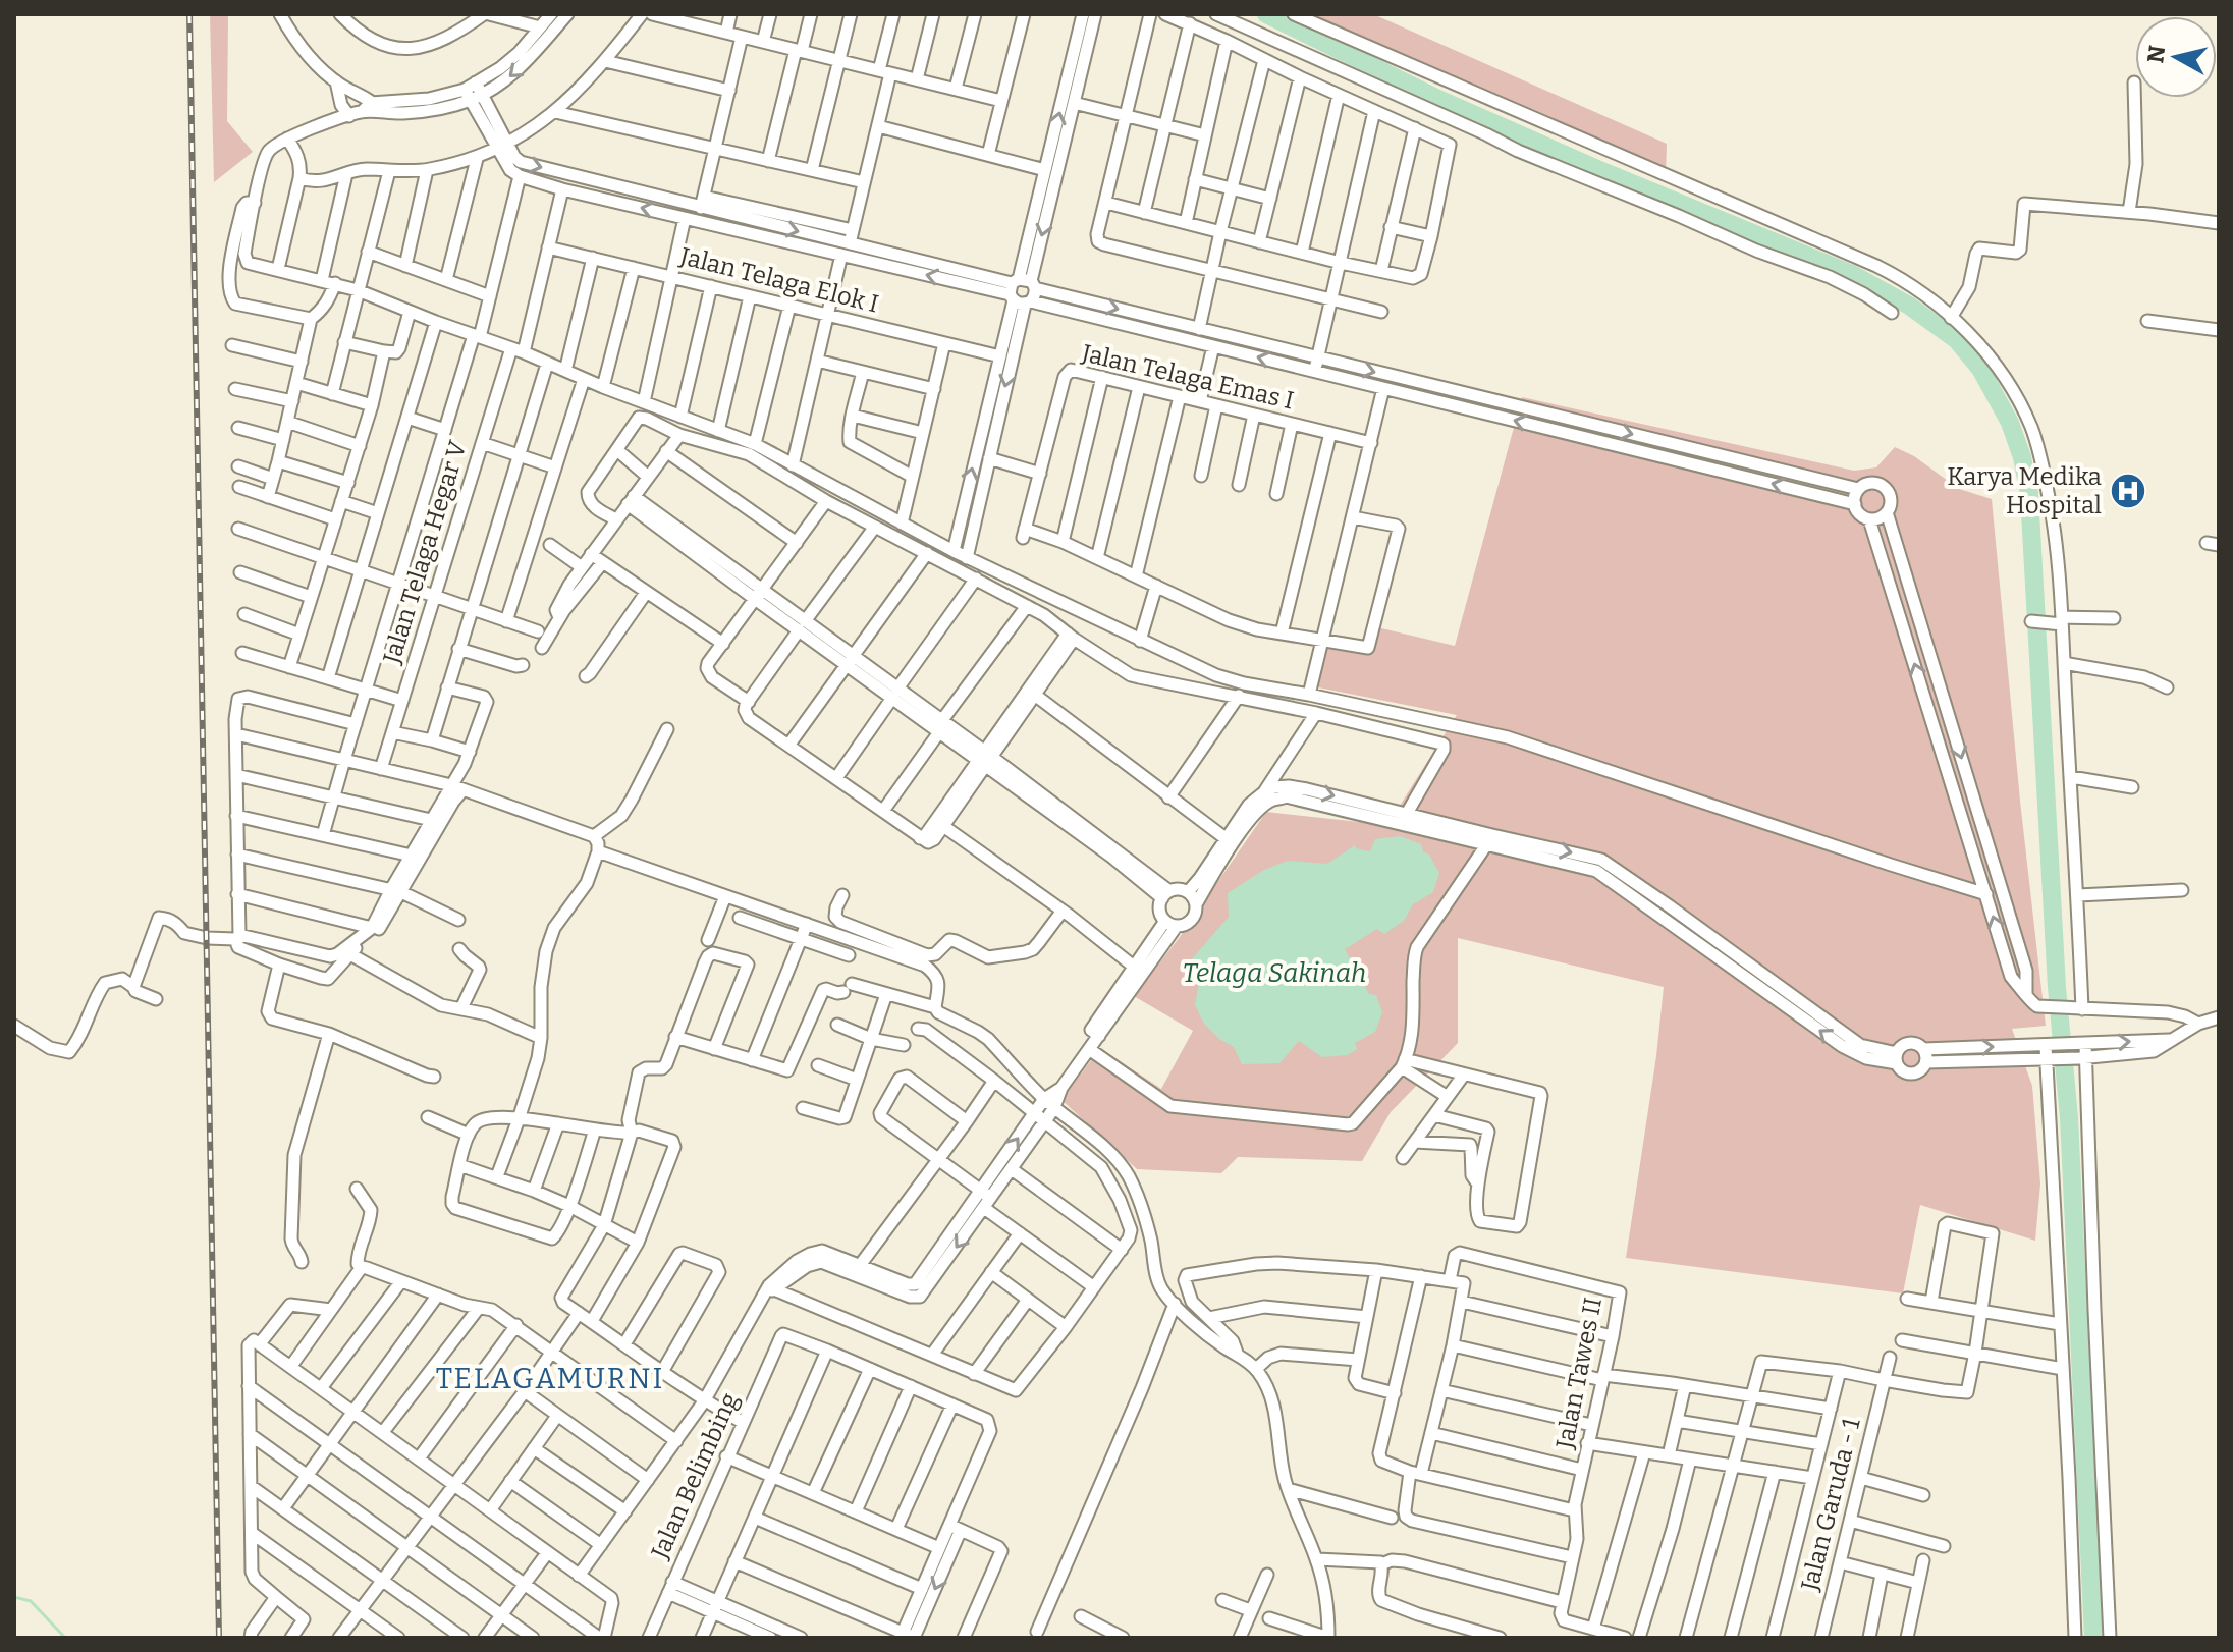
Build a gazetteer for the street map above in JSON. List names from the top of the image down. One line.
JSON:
{"streets":{"street":["Jalan Telaga Elok I","Jalan Telaga Emas I","Jalan Telaga Hegar V","Jalan Tawes II","Jalan Belimbing","Jalan Garuda - 1"]},"crossings":[["Jalan Telaga Elok I","Jalan Telaga Hegar V"]],"districts":["TELAGAMURNI"],"water":["Telaga Sakinah"],"places":{"hospital":["Karya Medika Hospital"]},"north":"left"}
